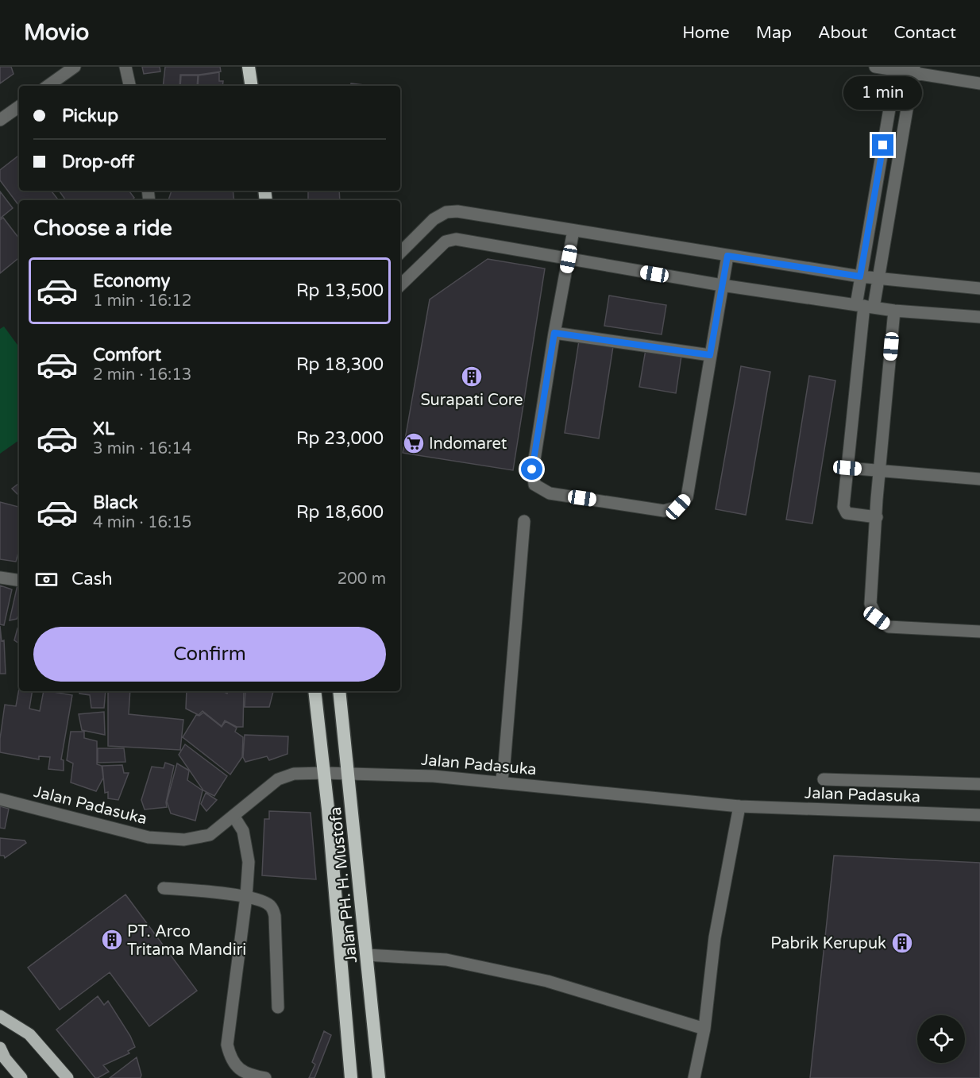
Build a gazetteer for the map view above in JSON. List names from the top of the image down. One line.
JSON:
{"streets":{"highway":["Jalan PH. H. Mustofa"],"street":["Jalan Padasuka"]},"crossings":[["Jalan Padasuka","Jalan PH. H. Mustofa"]],"places":{"building":["Surapati Core","PT. Arco Tritama Mandiri","Pabrik Kerupuk"],"supermarket":["Indomaret"]},"page":{"header":"Movio","nav":["Home","Map","About","Contact"],"bubble":"1 min","banner":["Pickup","Drop-off"],"heading":"Choose a ride","list":[{"name":"Economy","note":"1 min · 16:12","value":"Rp 13,500"},{"name":"Comfort","note":"2 min · 16:13","value":"Rp 18,300"},{"name":"XL","note":"3 min · 16:14","value":"Rp 23,000"},{"name":"Black","note":"4 min · 16:15","value":"Rp 18,600"}],"pay":["Cash","200 m"],"buttons":"Confirm"}}
